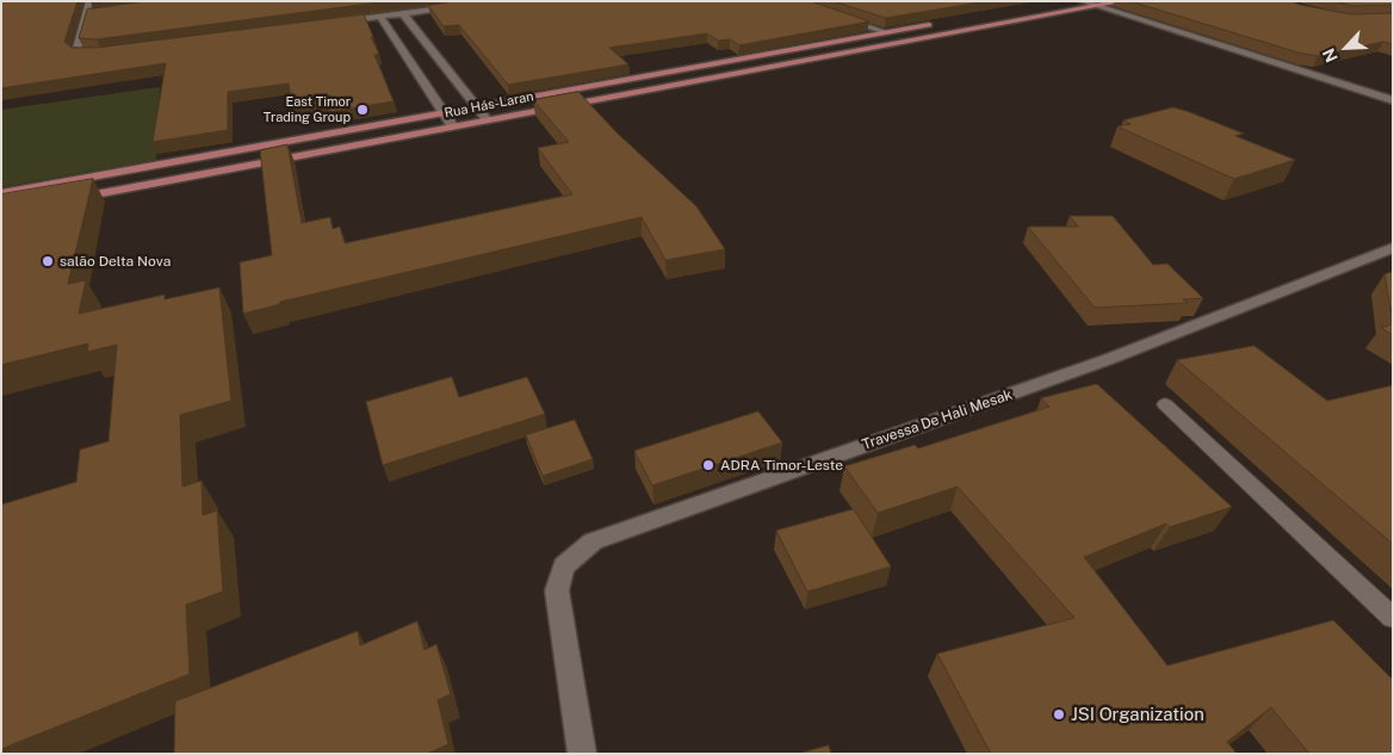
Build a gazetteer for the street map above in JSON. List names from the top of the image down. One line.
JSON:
{"streets":{"main road":["Rua Hás-Laran"],"street":["Travessa De Hali Mesak"]},"places":["East Timor Trading Group","salão Delta Nova","ADRA Timor-Leste","JSI Organization"],"north":"bottom left"}
